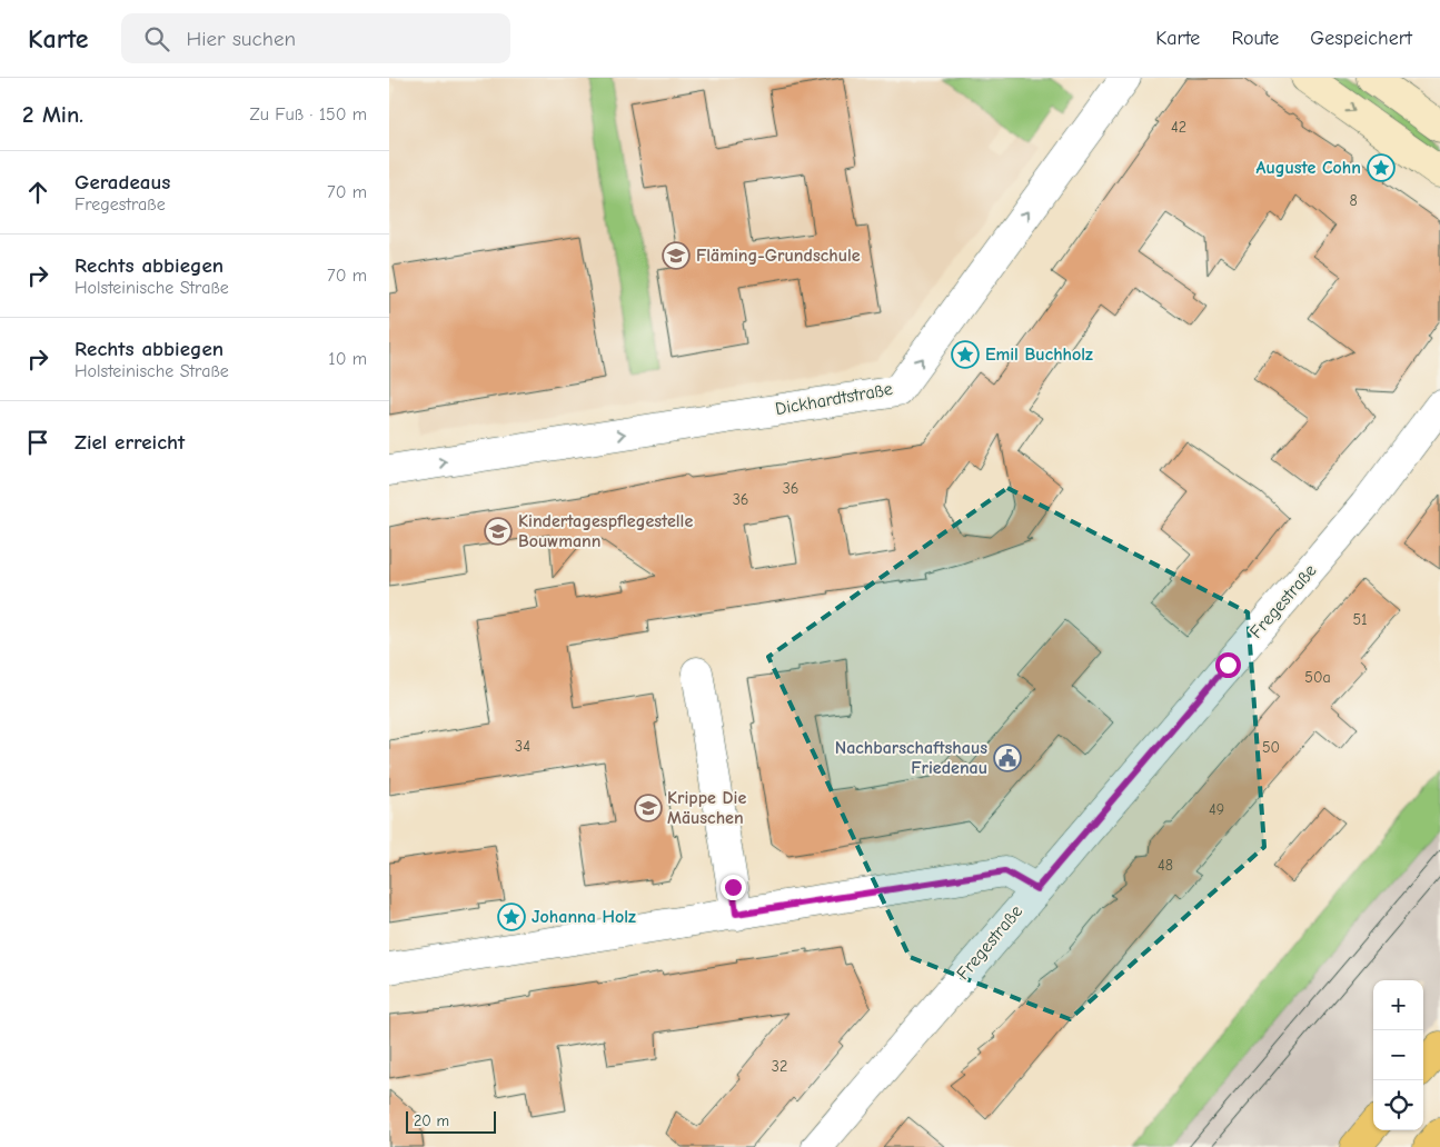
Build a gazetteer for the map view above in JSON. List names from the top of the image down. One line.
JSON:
{"streets":{"street":["Dickhardtstraße","Fregestraße"]},"one_way":["Dickhardtstraße"],"places":{"place":["Auguste Cohn","Emil Buchholz","Johanna Holz"],"school or university":["Fläming-Grundschule","Kindertagespflegestelle Bouwmann","Krippe Die Mäuschen"],"public building":["Nachbarschaftshaus Friedenau"]},"house_numbers":["42","8","36","36","51","50a","34","50","49","48","32"],"scale_bar":"20 m","page":{"header":"Karte","search":"Hier suchen","nav":["Karte","Route","Gespeichert"],"heading":["2 Min.","Zu Fuß · 150 m"],"list":[["Geradeaus","Fregestraße","70 m"],["Rechts abbiegen","Holsteinische Straße","70 m"],["Rechts abbiegen","Holsteinische Straße","10 m"],"Ziel erreicht"],"map_buttons":["+","−"],"scale":"20 m"}}
